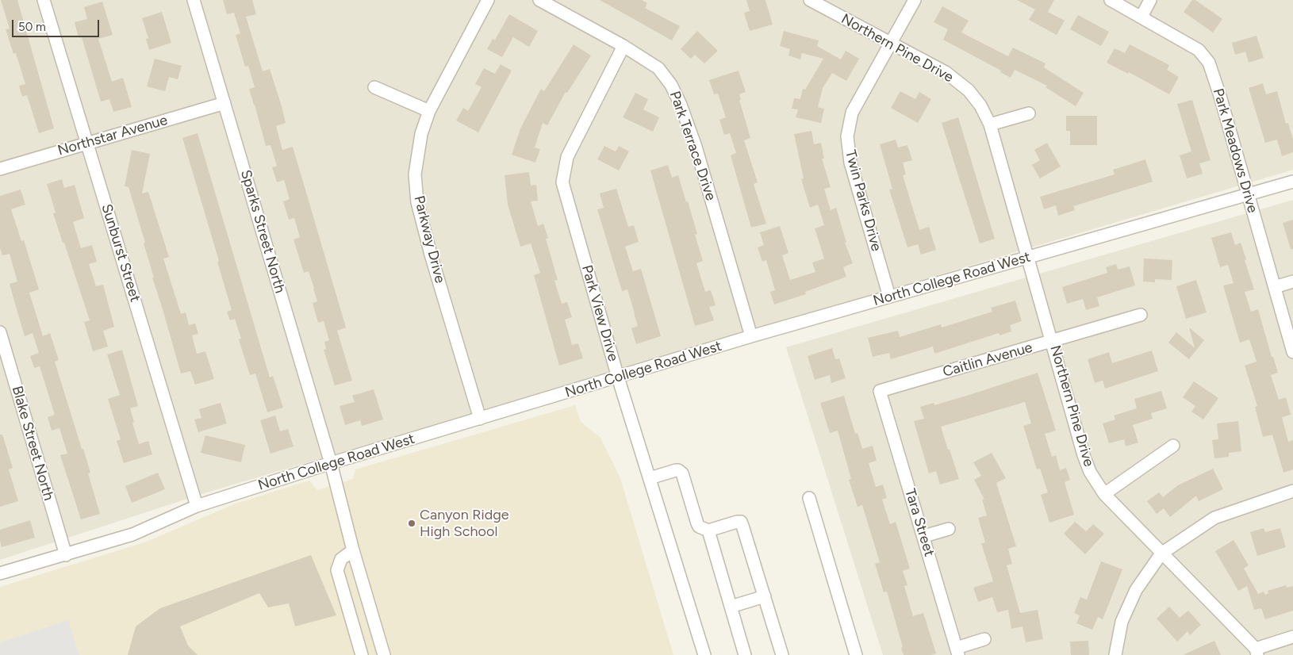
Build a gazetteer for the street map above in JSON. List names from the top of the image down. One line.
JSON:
{"streets":{"street":["Northern Pine Drive","Northstar Avenue","Park Terrace Drive","Park Meadows Drive","Twin Parks Drive","Sparks Street North","Parkway Drive","Sunburst Street","North College Road West","Park View Drive","Caitlin Avenue","Blake Street North","Tara Street"]},"crossings":[["Northern Pine Drive","Twin Parks Drive"],["Northern Pine Drive","North College Road West"],["Northern Pine Drive","Caitlin Avenue"],["Northstar Avenue","Sparks Street North"],["Northstar Avenue","Sunburst Street"],["Park Terrace Drive","North College Road West"],["Park Terrace Drive","Park View Drive"],["Park Meadows Drive","North College Road West"],["Twin Parks Drive","North College Road West"],["Sparks Street North","North College Road West"],["Parkway Drive","North College Road West"],["Sunburst Street","North College Road West"],["North College Road West","Park View Drive"],["North College Road West","Blake Street North"],["Caitlin Avenue","Tara Street"]],"places":["Canyon Ridge High School"],"scale_bar":"50 m"}
